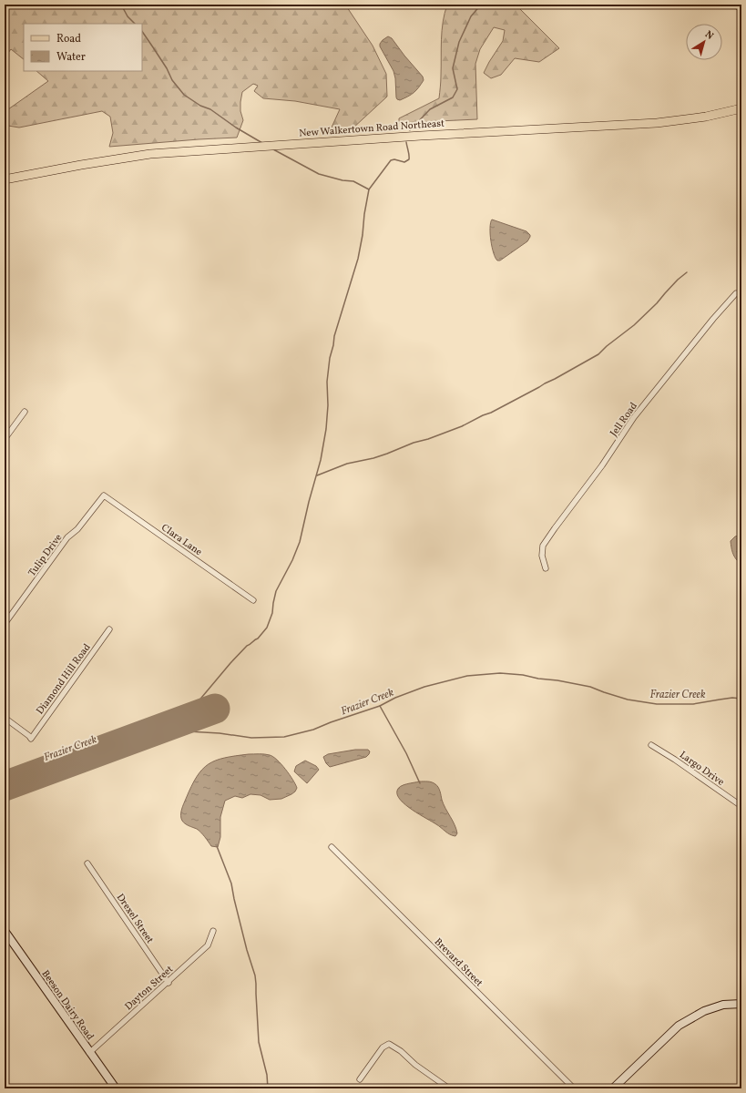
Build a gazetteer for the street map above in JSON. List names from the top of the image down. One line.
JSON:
{"streets":{"main road":["New Walkertown Road Northeast"],"street":["Jell Road","Clara Lane","Tulip Drive","Diamond Hill Road","Largo Drive","Drexel Street","Brevard Street","Dayton Street","Beeson Dairy Road"]},"crossings":[["Clara Lane","Tulip Drive"],["Drexel Street","Dayton Street"],["Dayton Street","Beeson Dairy Road"]],"water":["Frazier Creek"],"legend":["Road","Water"],"north":"top right"}
